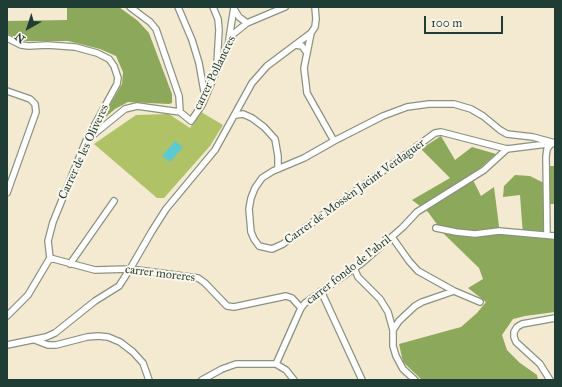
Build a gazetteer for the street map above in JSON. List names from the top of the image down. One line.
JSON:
{"streets":{"street":["carrer Pollancres","Carrer de les Oliveres","Carrer de Mossèn Jacint Verdaguer","carrer fondo de l'abril","carrer moreres"]},"crossings":[["carrer Pollancres","Carrer de les Oliveres"],["Carrer de les Oliveres","carrer moreres"],["Carrer de Mossèn Jacint Verdaguer","carrer fondo de l'abril"],["carrer fondo de l'abril","carrer moreres"]],"scale_bar":"100 m","north":"bottom left"}
